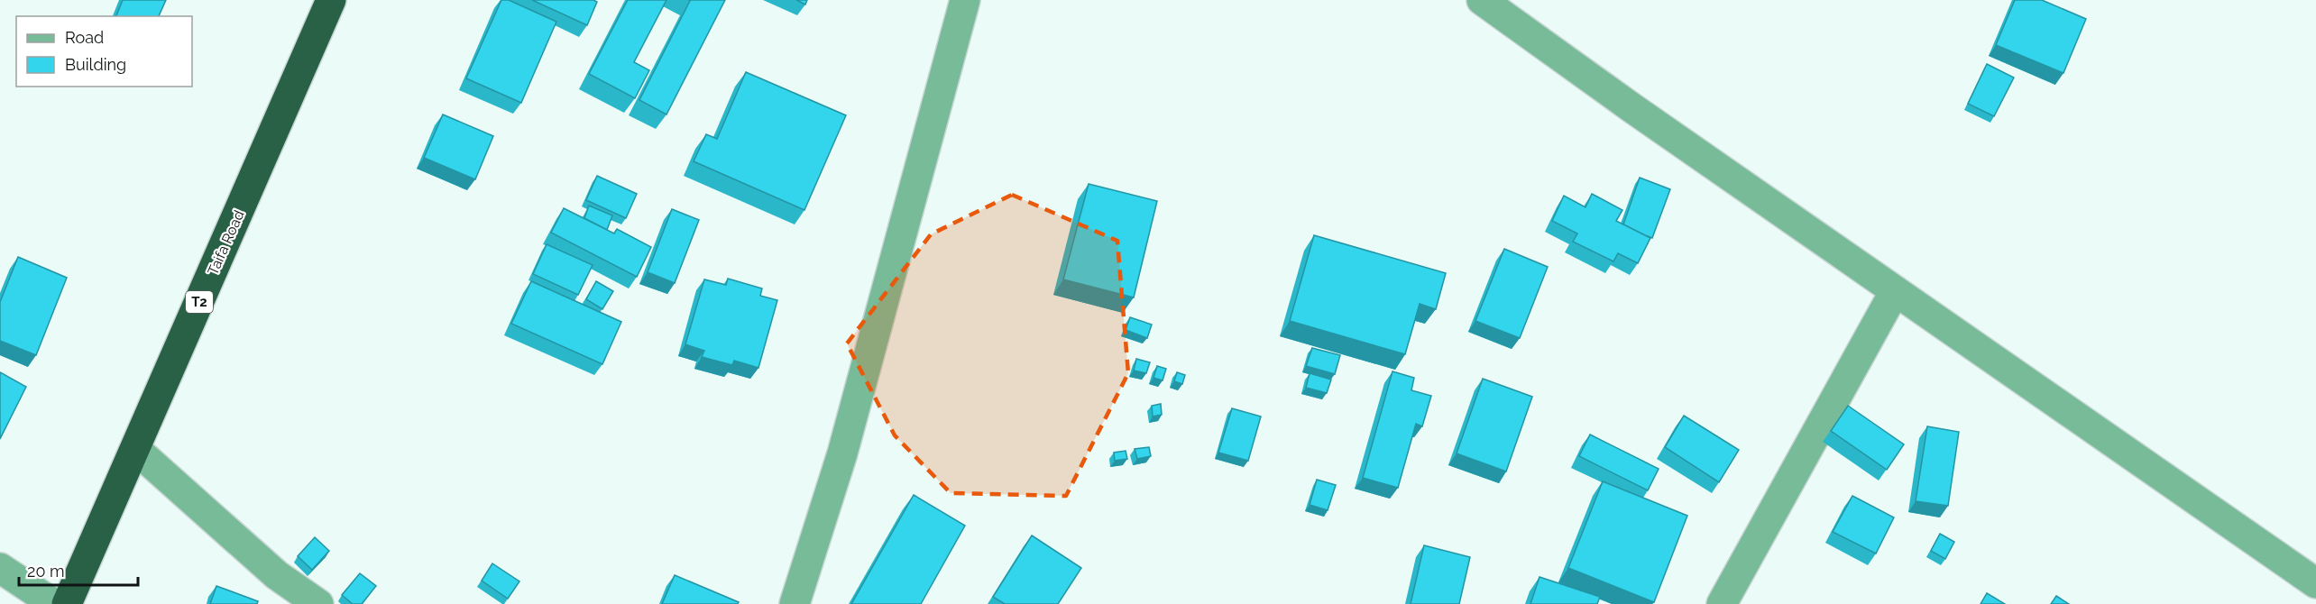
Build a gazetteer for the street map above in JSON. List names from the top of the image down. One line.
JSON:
{"streets":{"highway":["Taifa Road","T2"]},"legend":["Road","Building"],"scale_bar":"20 m"}
